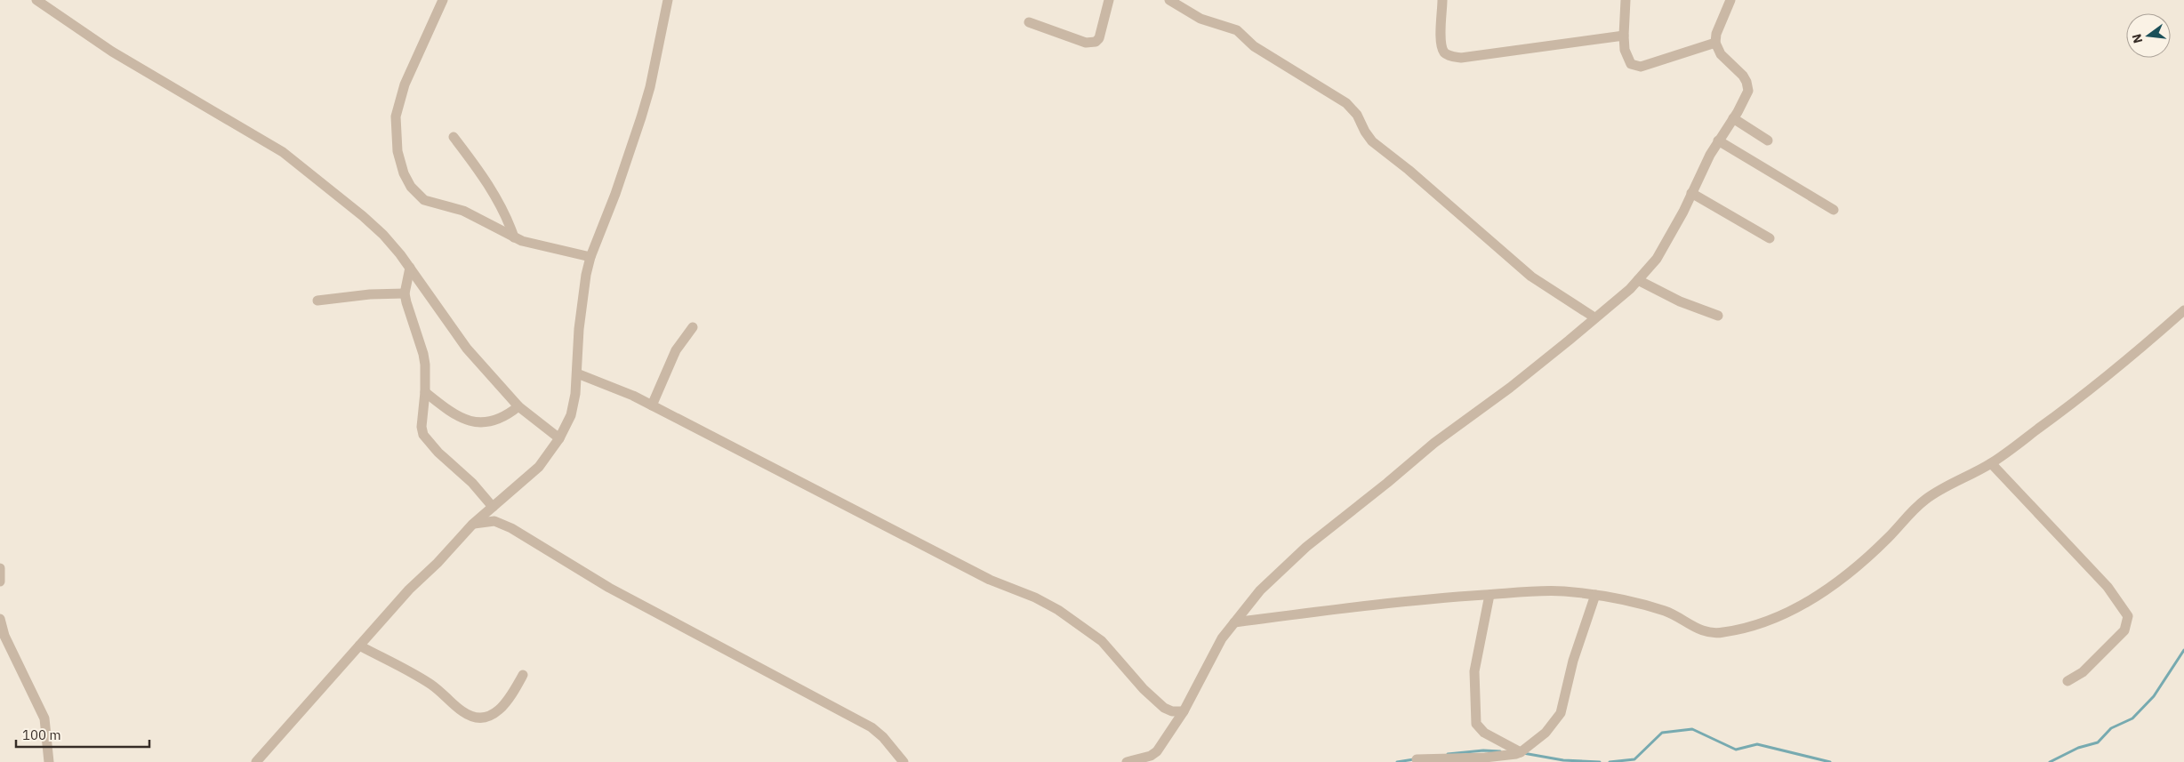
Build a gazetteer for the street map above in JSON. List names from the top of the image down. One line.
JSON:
{"scale_bar":"100 m","north":"left"}
